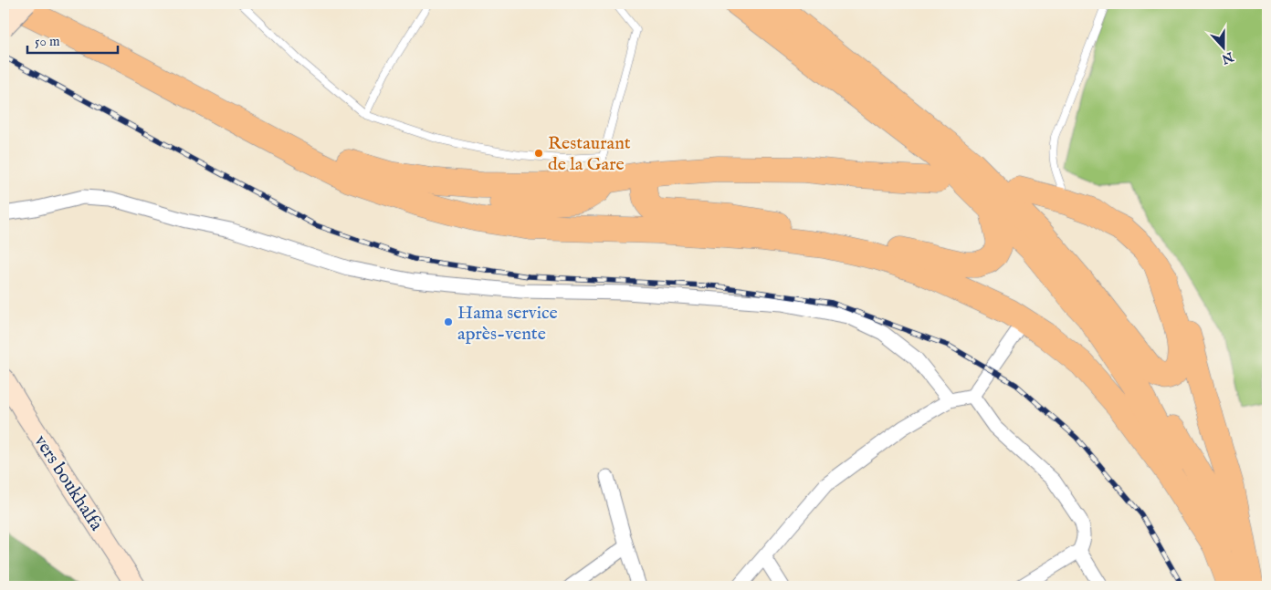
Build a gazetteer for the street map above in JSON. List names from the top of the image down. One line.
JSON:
{"streets":{"street":["vers boukhalfa"]},"places":["Restaurant de la Gare","Hama service après-vente"],"scale_bar":"50 m","north":"bottom"}
